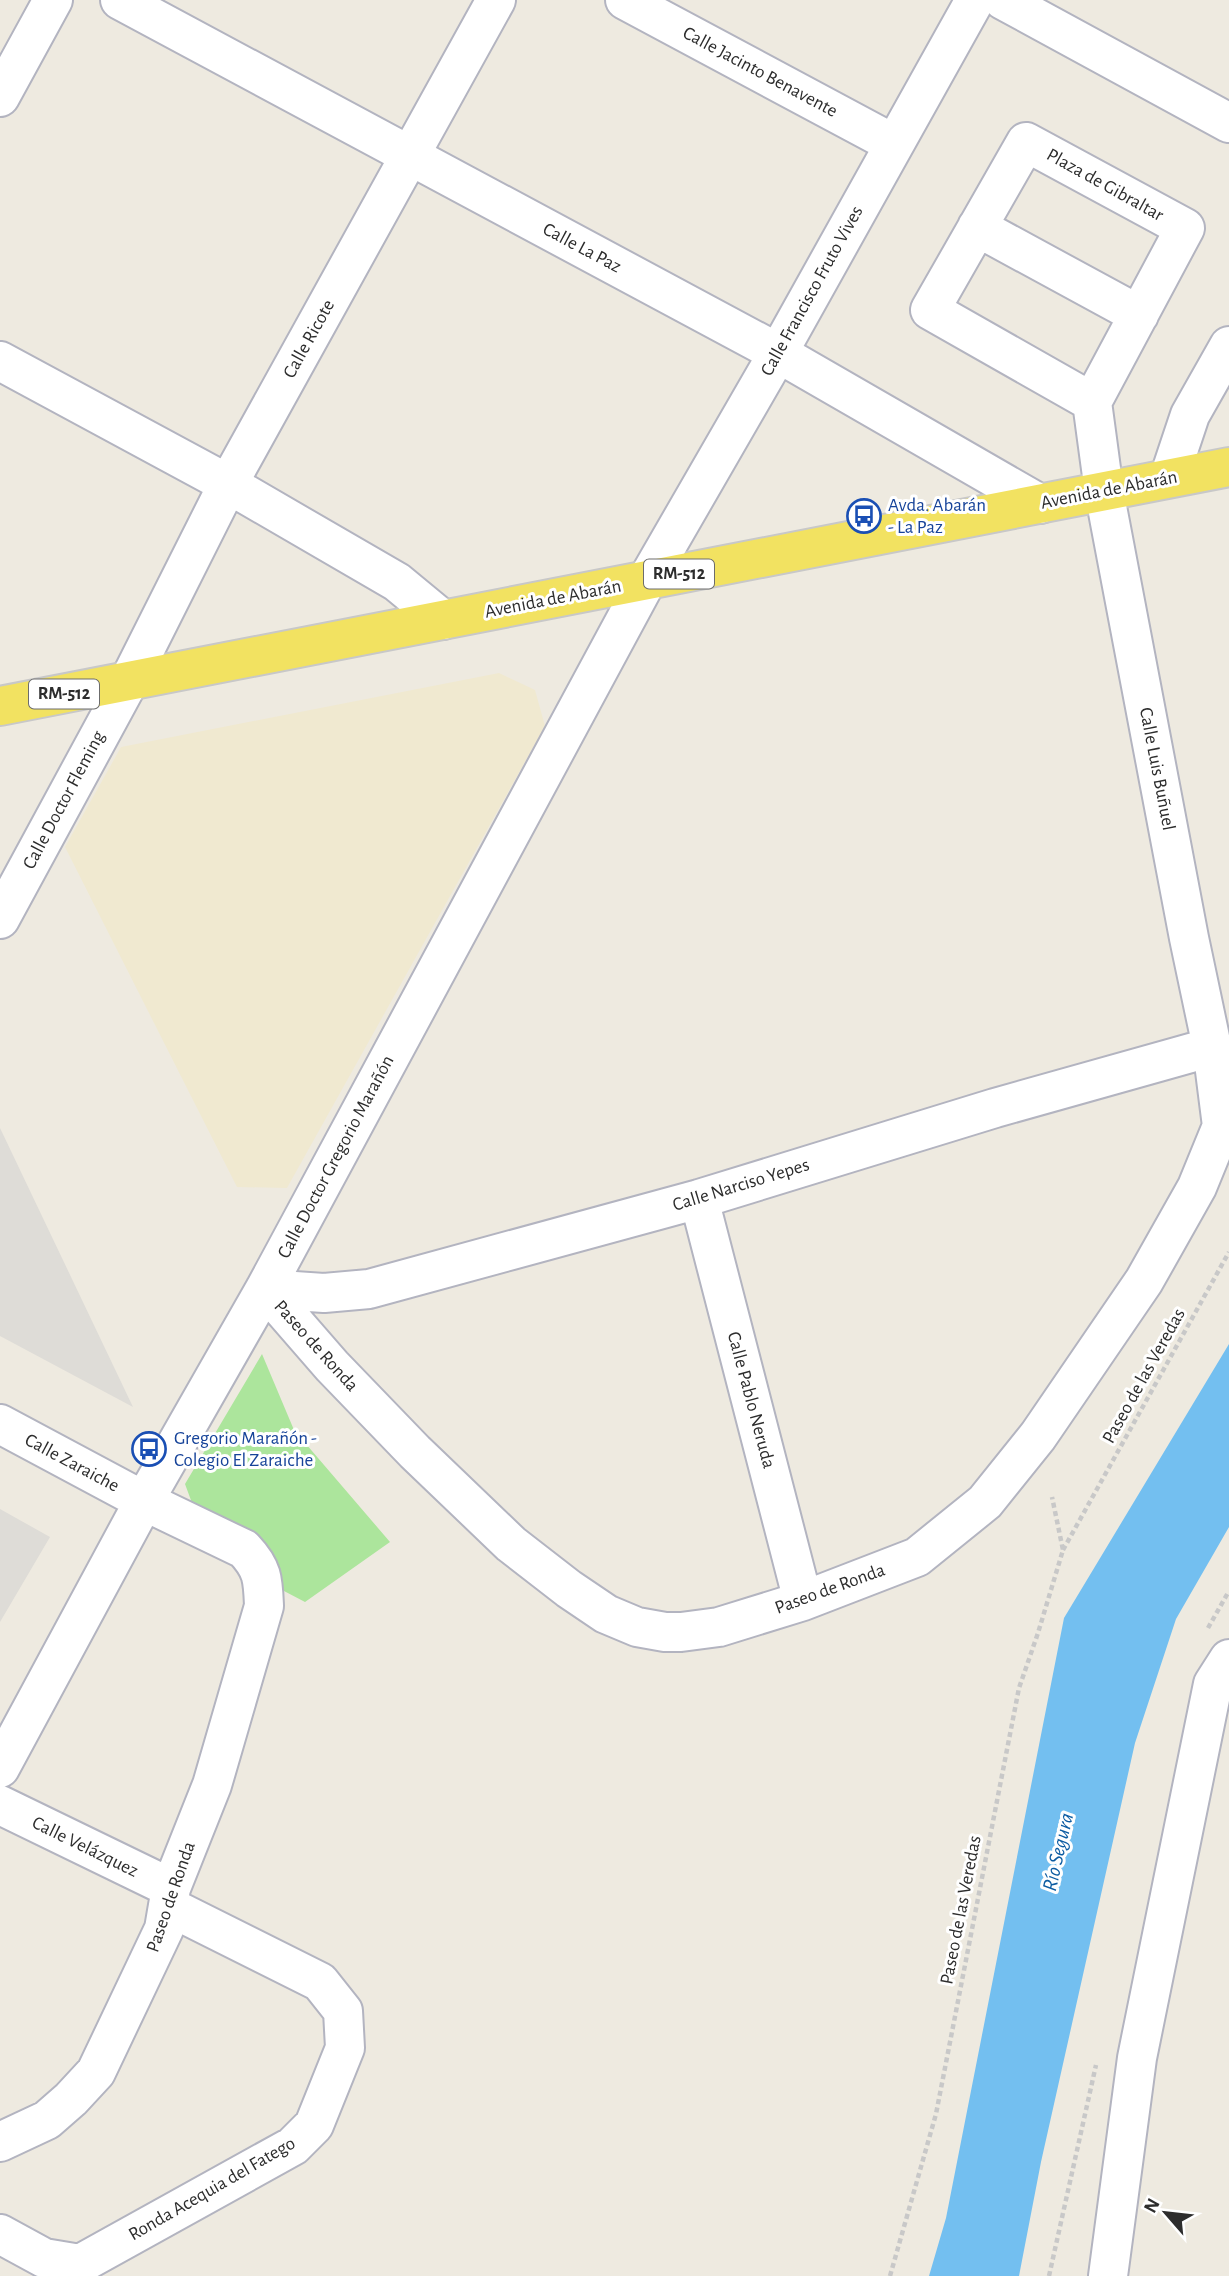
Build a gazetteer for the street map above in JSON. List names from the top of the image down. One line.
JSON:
{"streets":{"main road":["Avenida de Abarán","RM-512"],"street":["Calle Jacinto Benavente","Plaza de Gibraltar","Calle La Paz","Calle Francisco Fruto Vives","Calle Ricote","Calle Luis Buñuel","Calle Doctor Fleming","Calle Doctor Gregorio Marañón","Calle Narciso Yepes","Paseo de Ronda","Calle Pablo Neruda","Calle Zaraiche","Calle Velázquez","Ronda Acequia del Fatego"],"path":["Paseo de las Veredas"]},"crossings":[["Calle Jacinto Benavente","Calle Francisco Fruto Vives"],["Calle La Paz","Calle Francisco Fruto Vives"],["Calle La Paz","Calle Ricote"],["Calle La Paz","Avenida de Abarán"],["Calle Francisco Fruto Vives","Avenida de Abarán"],["Calle Francisco Fruto Vives","Calle Doctor Gregorio Marañón"],["Calle Ricote","Avenida de Abarán"],["Calle Ricote","Calle Doctor Fleming"],["Avenida de Abarán","Calle Luis Buñuel"],["Avenida de Abarán","Calle Doctor Fleming"],["Avenida de Abarán","Calle Doctor Gregorio Marañón"],["Calle Luis Buñuel","Calle Narciso Yepes"],["Calle Luis Buñuel","Paseo de Ronda"],["Calle Doctor Gregorio Marañón","Calle Narciso Yepes"],["Calle Doctor Gregorio Marañón","Paseo de Ronda"],["Calle Doctor Gregorio Marañón","Calle Zaraiche"],["Calle Narciso Yepes","Paseo de Ronda"],["Calle Narciso Yepes","Calle Pablo Neruda"],["Paseo de Ronda","Calle Pablo Neruda"],["Paseo de Ronda","Calle Zaraiche"],["Paseo de Ronda","Calle Velázquez"],["Paseo de Ronda","Ronda Acequia del Fatego"],["Calle Velázquez","Ronda Acequia del Fatego"]],"water":["Río Segura"],"places":{"bus stop":["Avda. Abarán - La Paz","Gregorio Marañón - Colegio El Zaraiche"]},"north":"top left"}
